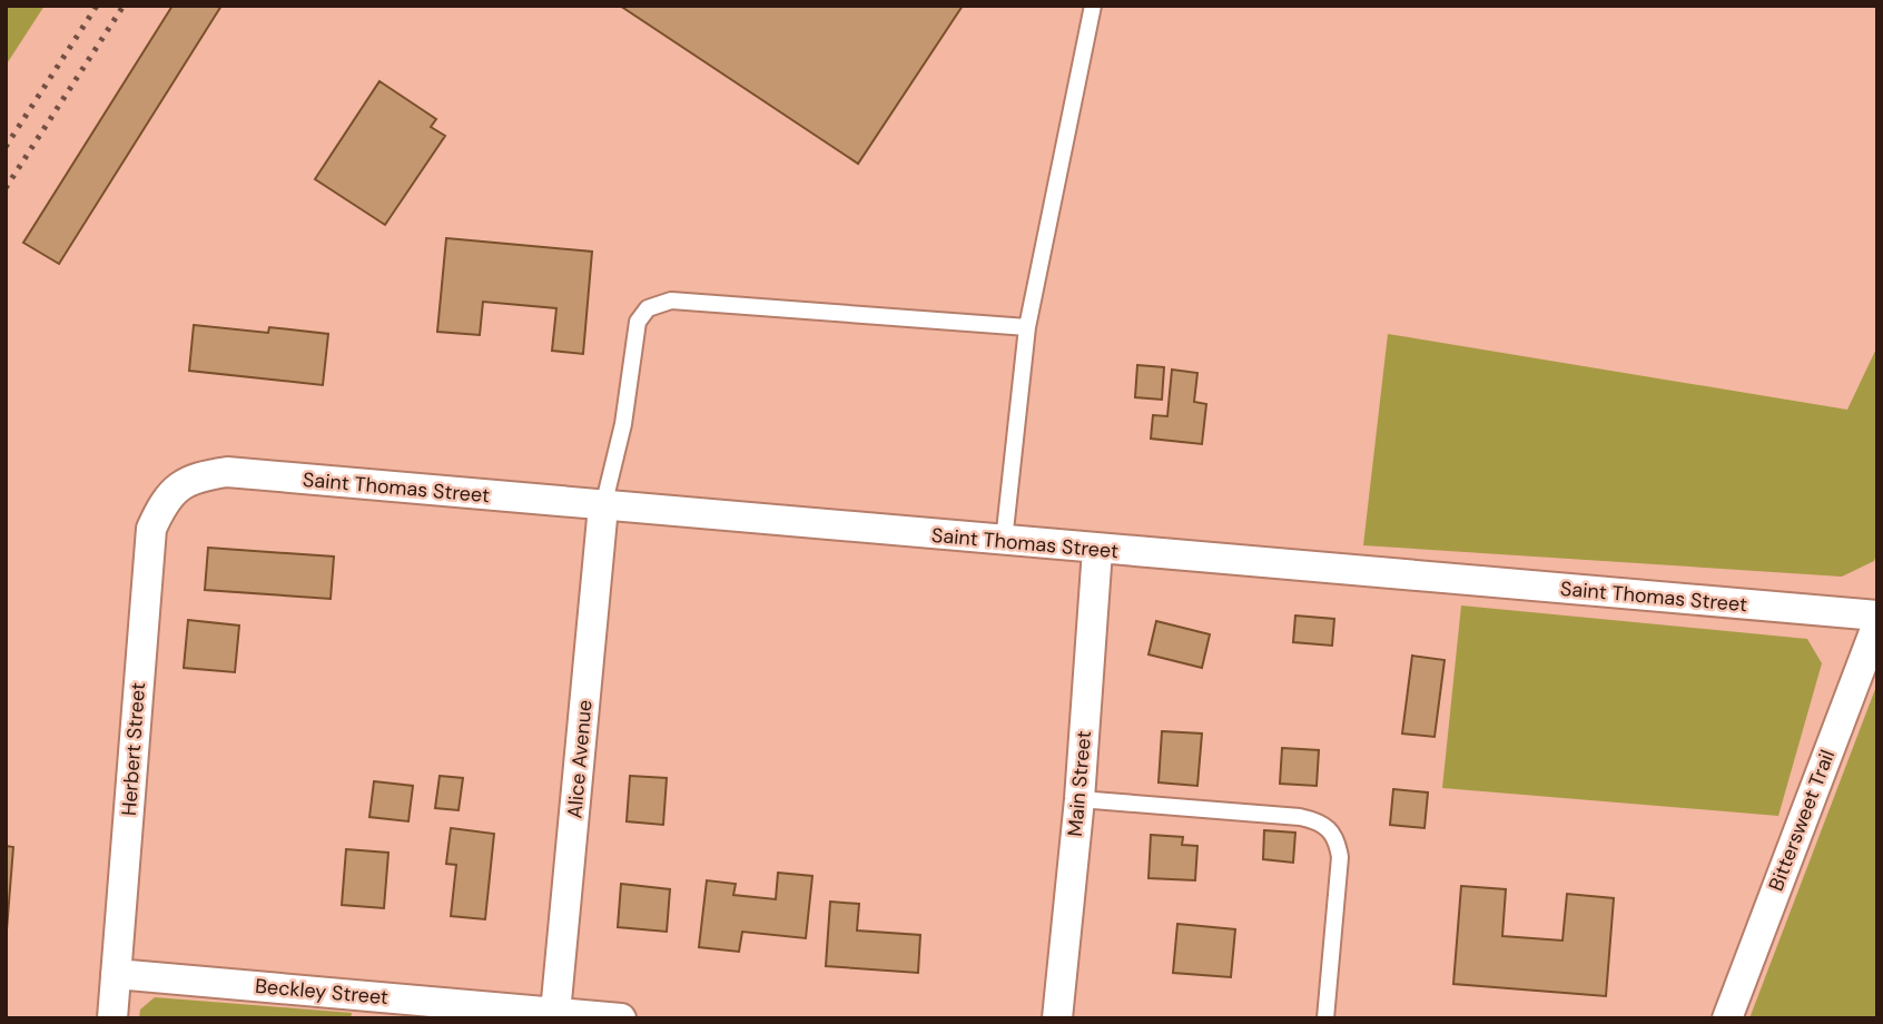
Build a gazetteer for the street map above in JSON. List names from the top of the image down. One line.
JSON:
{"streets":{"street":["Saint Thomas Street","Herbert Street","Alice Avenue","Main Street","Bittersweet Trail","Beckley Street"]},"crossings":[["Saint Thomas Street","Herbert Street"],["Saint Thomas Street","Alice Avenue"],["Saint Thomas Street","Main Street"],["Herbert Street","Beckley Street"],["Alice Avenue","Beckley Street"]]}
